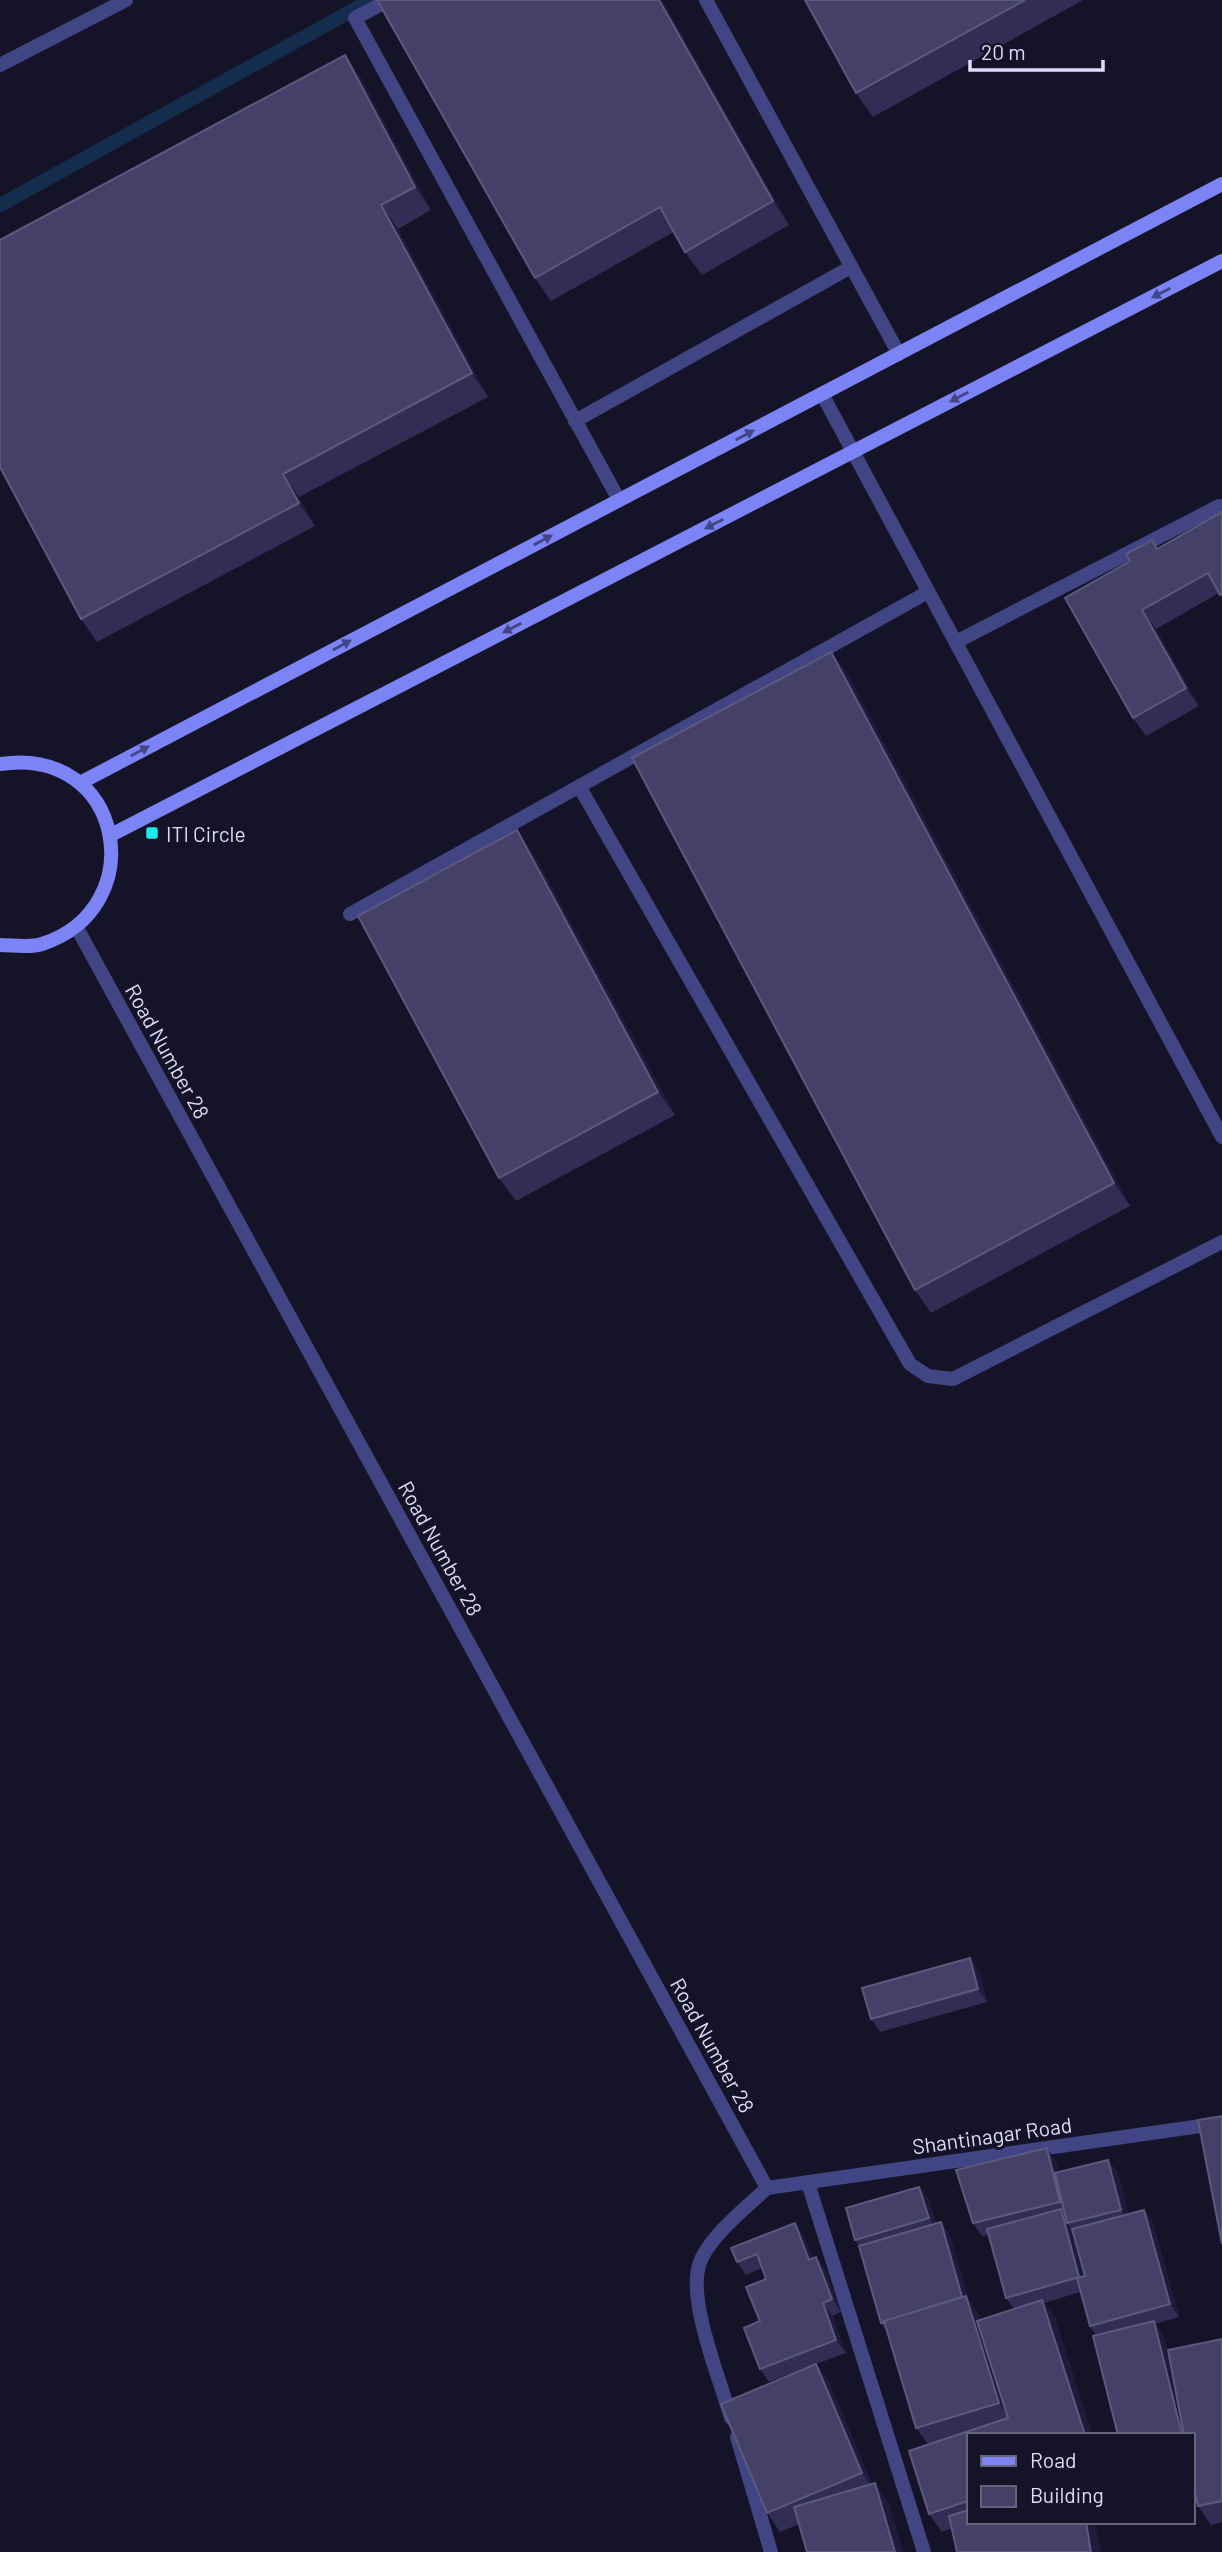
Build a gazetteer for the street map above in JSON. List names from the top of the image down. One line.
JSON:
{"streets":{"street":["Road Number 28","Shantinagar Road"]},"crossings":[["Road Number 28","Shantinagar Road"]],"places":{"transit":["ITI Circle"]},"legend":["Road","Building"],"scale_bar":"20 m"}
